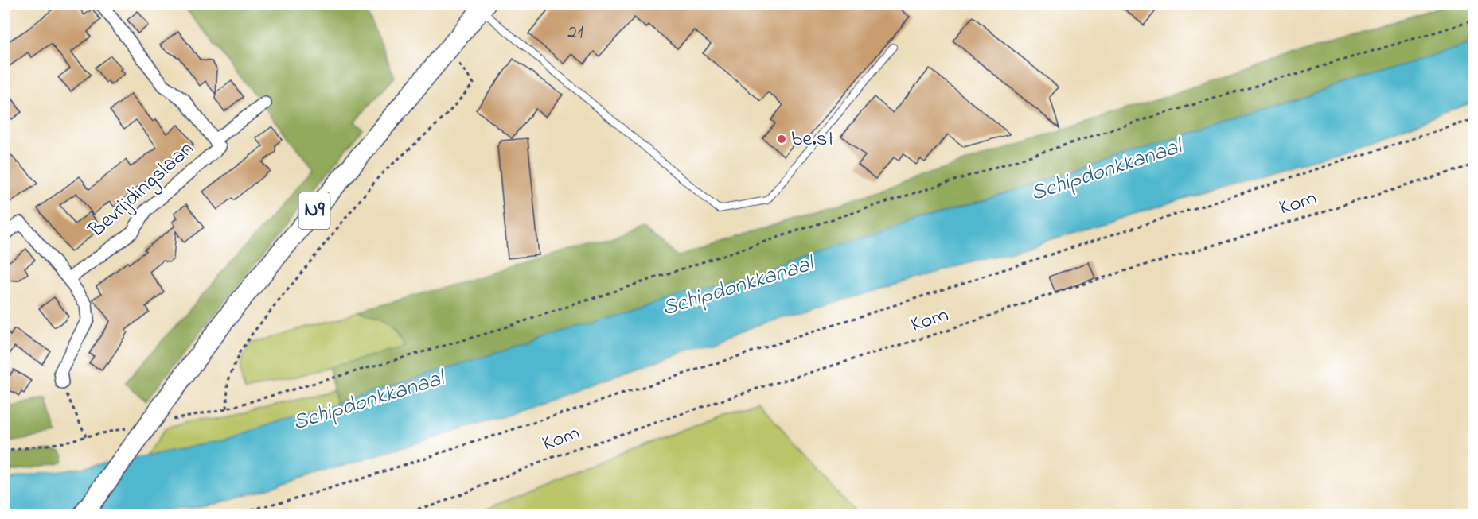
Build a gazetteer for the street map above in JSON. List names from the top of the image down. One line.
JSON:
{"streets":{"main road":["N9"],"street":["Bevrijdingslaan"],"path":["Kom"]},"water":["Schipdonkkanaal"],"places":["be.st"],"house_numbers":["21"]}
